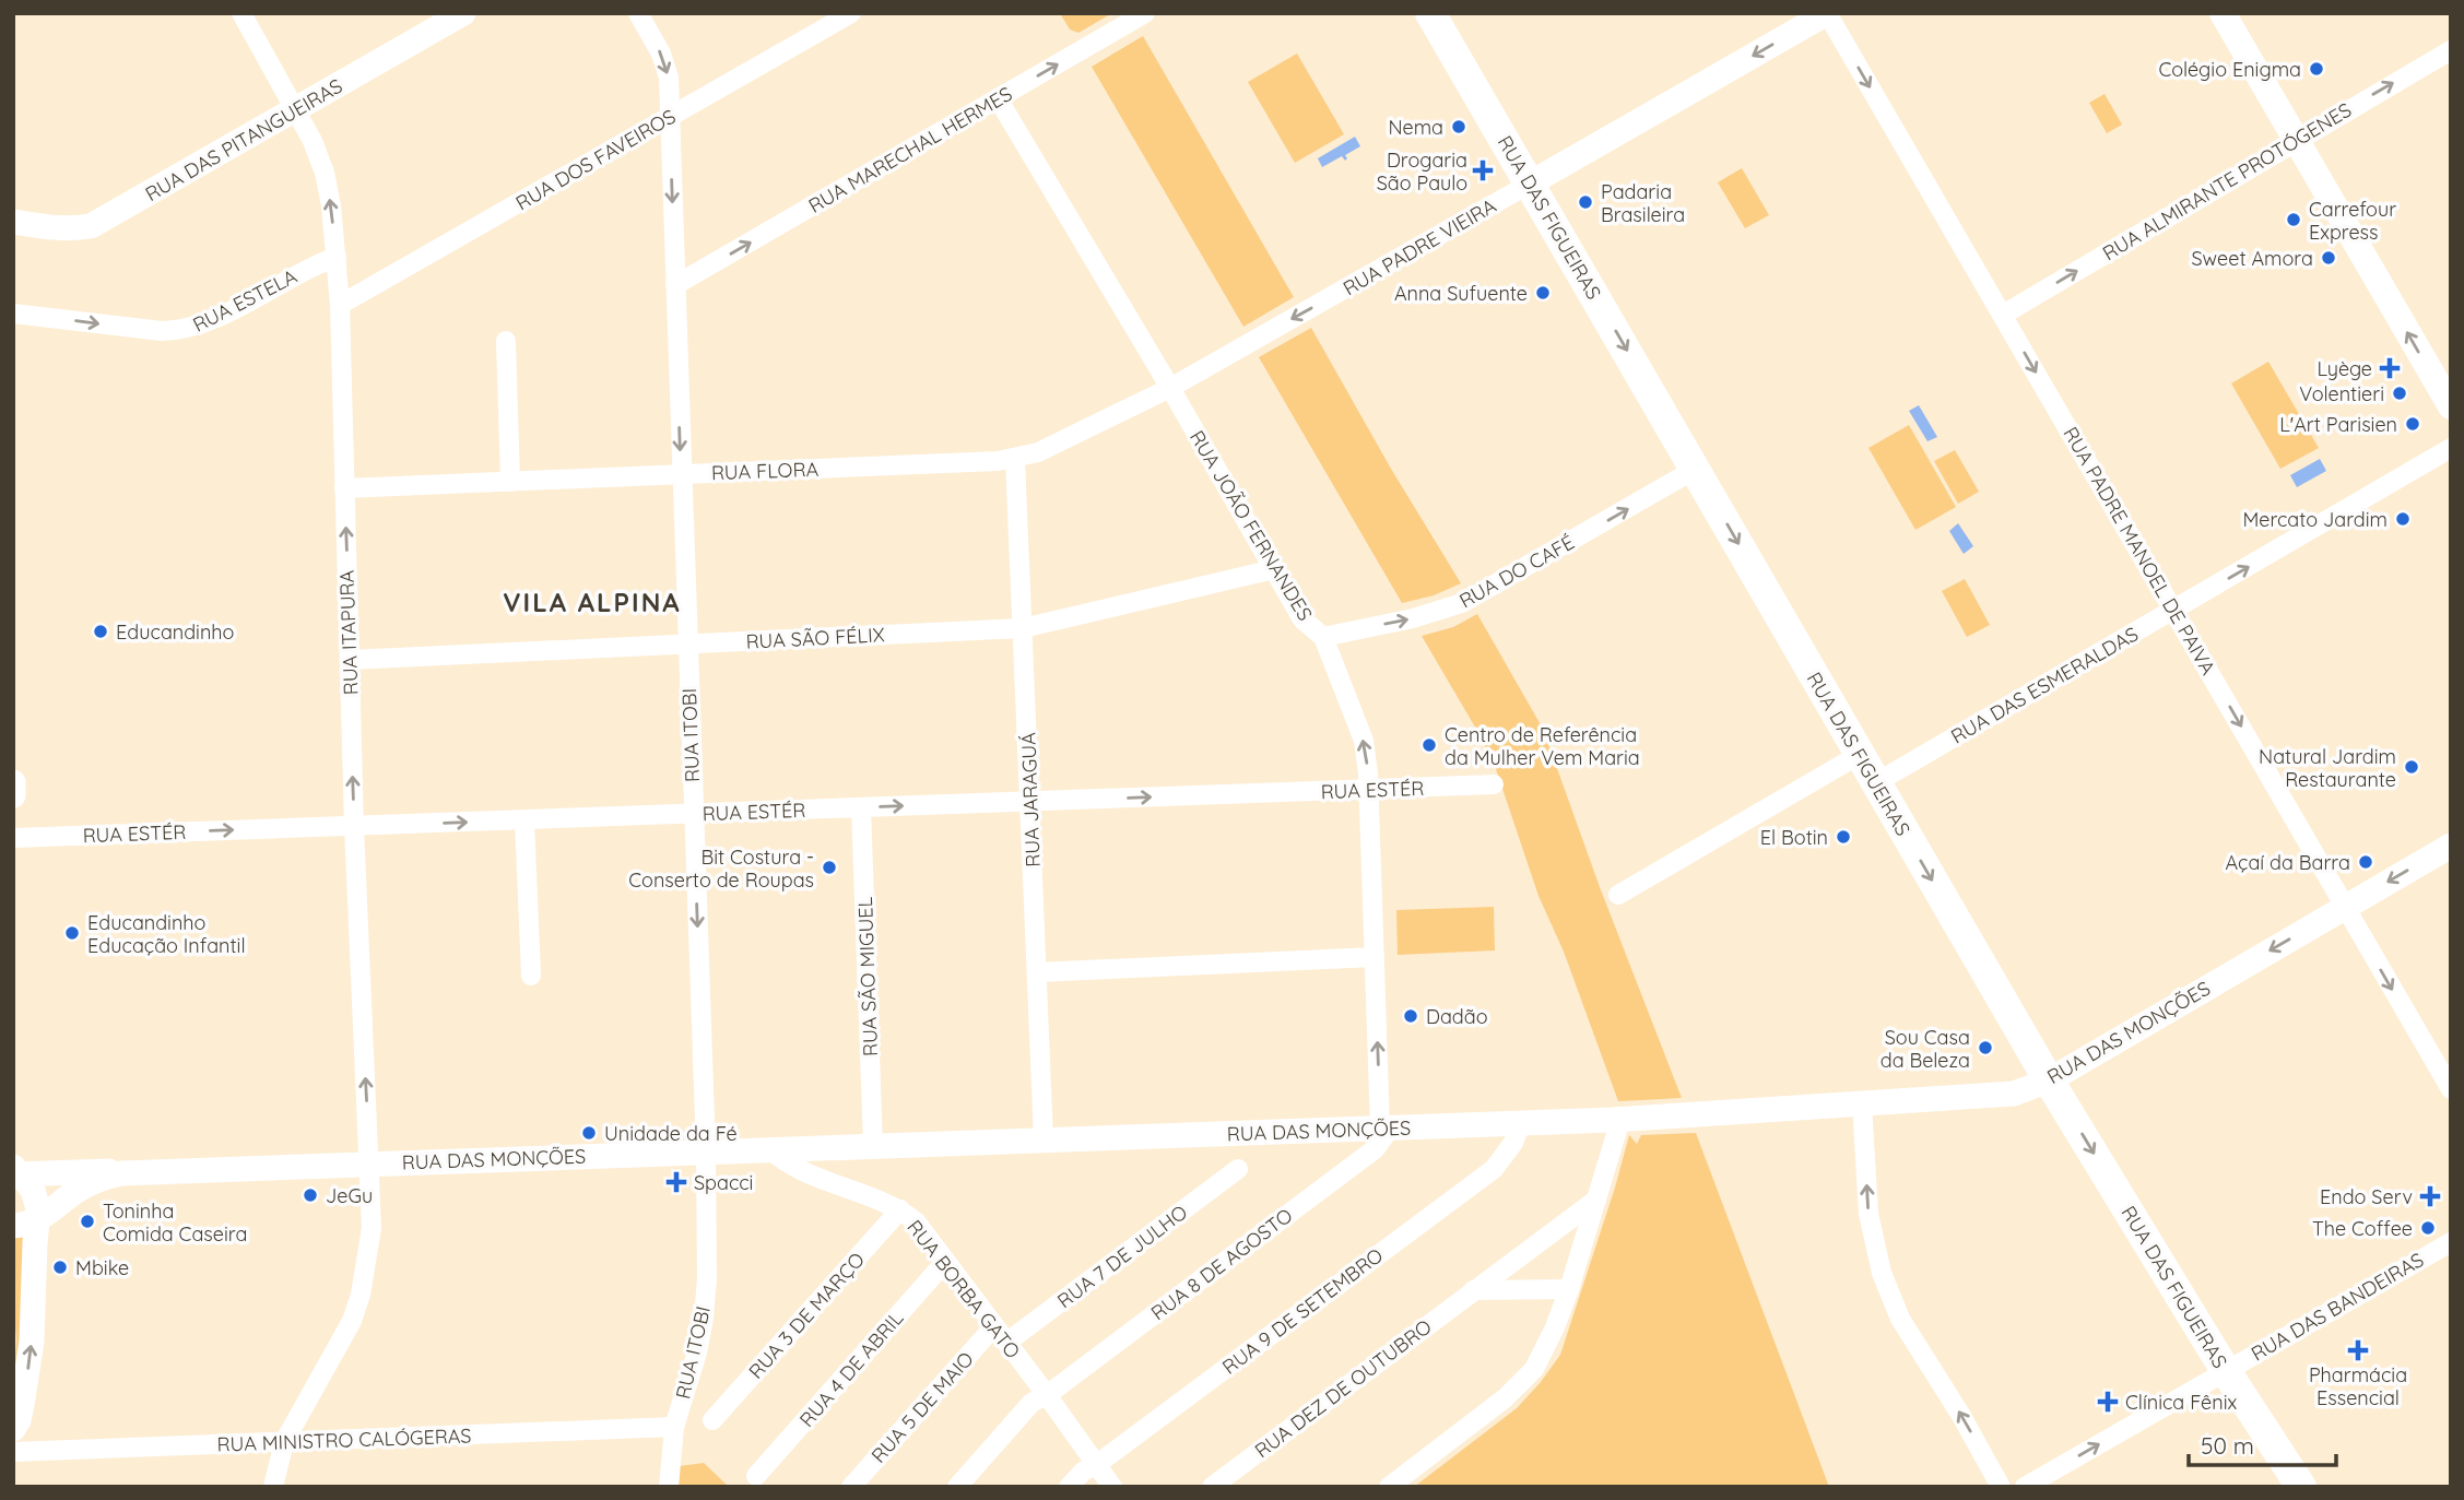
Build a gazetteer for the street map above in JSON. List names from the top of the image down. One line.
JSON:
{"streets":{"main road":["RUA DAS FIGUEIRAS"],"street":["RUA DAS PITANGUEIRAS","RUA MARECHAL HERMES","RUA DOS FAVEIROS","RUA ALMIRANTE PROTÓGENES","RUA PADRE VIEIRA","RUA ESTELA","RUA FLORA","RUA JOÃO FERNANDES","RUA PADRE MANOEL DE PAIVA","RUA DO CAFÉ","RUA ITAPURA","RUA SÃO FÉLIX","RUA DAS ESMERALDAS","RUA ITOBI","RUA ESTÉR","RUA JARAGUÁ","RUA SÃO MIGUEL","RUA DAS MONÇÕES","RUA 7 DE JULHO","RUA 8 DE AGOSTO","RUA BORBA GATO","RUA DAS BANDEIRAS","RUA 9 DE SETEMBRO","RUA 3 DE MARÇO","RUA 4 DE ABRIL","RUA DEZ DE OUTUBRO","RUA 5 DE MAIO","RUA MINISTRO CALÓGERAS"]},"crossings":[["RUA DAS PITANGUEIRAS","RUA ITAPURA"],["RUA MARECHAL HERMES","RUA JOÃO FERNANDES"],["RUA MARECHAL HERMES","RUA ITOBI"],["RUA DOS FAVEIROS","RUA ITAPURA"],["RUA DOS FAVEIROS","RUA ITOBI"],["RUA ALMIRANTE PROTÓGENES","RUA PADRE MANOEL DE PAIVA"],["RUA DAS FIGUEIRAS","RUA PADRE VIEIRA"],["RUA DAS FIGUEIRAS","RUA DO CAFÉ"],["RUA DAS FIGUEIRAS","RUA DAS ESMERALDAS"],["RUA DAS FIGUEIRAS","RUA DAS MONÇÕES"],["RUA DAS FIGUEIRAS","RUA DAS BANDEIRAS"],["RUA PADRE VIEIRA","RUA FLORA"],["RUA PADRE VIEIRA","RUA JOÃO FERNANDES"],["RUA PADRE VIEIRA","RUA PADRE MANOEL DE PAIVA"],["RUA ESTELA","RUA ITAPURA"],["RUA FLORA","RUA JOÃO FERNANDES"],["RUA FLORA","RUA ITAPURA"],["RUA FLORA","RUA ITOBI"],["RUA FLORA","RUA JARAGUÁ"],["RUA JOÃO FERNANDES","RUA DO CAFÉ"],["RUA JOÃO FERNANDES","RUA SÃO FÉLIX"],["RUA JOÃO FERNANDES","RUA ESTÉR"],["RUA JOÃO FERNANDES","RUA DAS MONÇÕES"],["RUA JOÃO FERNANDES","RUA 8 DE AGOSTO"],["RUA PADRE MANOEL DE PAIVA","RUA DAS ESMERALDAS"],["RUA PADRE MANOEL DE PAIVA","RUA DAS MONÇÕES"],["RUA ITAPURA","RUA SÃO FÉLIX"],["RUA ITAPURA","RUA ESTÉR"],["RUA ITAPURA","RUA DAS MONÇÕES"],["RUA ITAPURA","RUA MINISTRO CALÓGERAS"],["RUA SÃO FÉLIX","RUA ITOBI"],["RUA SÃO FÉLIX","RUA JARAGUÁ"],["RUA ITOBI","RUA ESTÉR"],["RUA ITOBI","RUA DAS MONÇÕES"],["RUA ITOBI","RUA MINISTRO CALÓGERAS"],["RUA ESTÉR","RUA JARAGUÁ"],["RUA ESTÉR","RUA SÃO MIGUEL"],["RUA JARAGUÁ","RUA DAS MONÇÕES"],["RUA SÃO MIGUEL","RUA DAS MONÇÕES"],["RUA DAS MONÇÕES","RUA 8 DE AGOSTO"],["RUA DAS MONÇÕES","RUA BORBA GATO"],["RUA DAS MONÇÕES","RUA 9 DE SETEMBRO"],["RUA 7 DE JULHO","RUA BORBA GATO"],["RUA 7 DE JULHO","RUA 5 DE MAIO"],["RUA 8 DE AGOSTO","RUA BORBA GATO"],["RUA BORBA GATO","RUA 9 DE SETEMBRO"],["RUA BORBA GATO","RUA 3 DE MARÇO"],["RUA BORBA GATO","RUA 4 DE ABRIL"],["RUA BORBA GATO","RUA 5 DE MAIO"]],"one_way":["RUA MARECHAL HERMES","RUA ALMIRANTE PROTÓGENES","RUA DAS FIGUEIRAS","RUA PADRE VIEIRA","RUA ESTELA","RUA PADRE MANOEL DE PAIVA","RUA DO CAFÉ","RUA ITAPURA","RUA DAS ESMERALDAS","RUA DAS BANDEIRAS"],"districts":["VILA ALPINA"],"places":{"other":["Colégio Enigma","Nema","Padaria Brasileira","Carrefour Express","Sweet Amora","Anna Sufuente","Volentieri","L'Art Parisien","Mercato Jardim","Educandinho","Centro de Referência da Mulher Vem Maria","Natural Jardim Restaurante","El Botin","Açaí da Barra","Bit Costura - Conserto de Roupas","Educandinho Educação Infantil","Dadão","Sou Casa da Beleza","Unidade da Fé","JeGu","Toninha Comida Caseira","The Coffee","Mbike"],"health":["Drogaria São Paulo","Lyège","Spacci","Endo Serv","Pharmácia Essencial","Clínica Fênix"]},"scale_bar":"50 m"}
